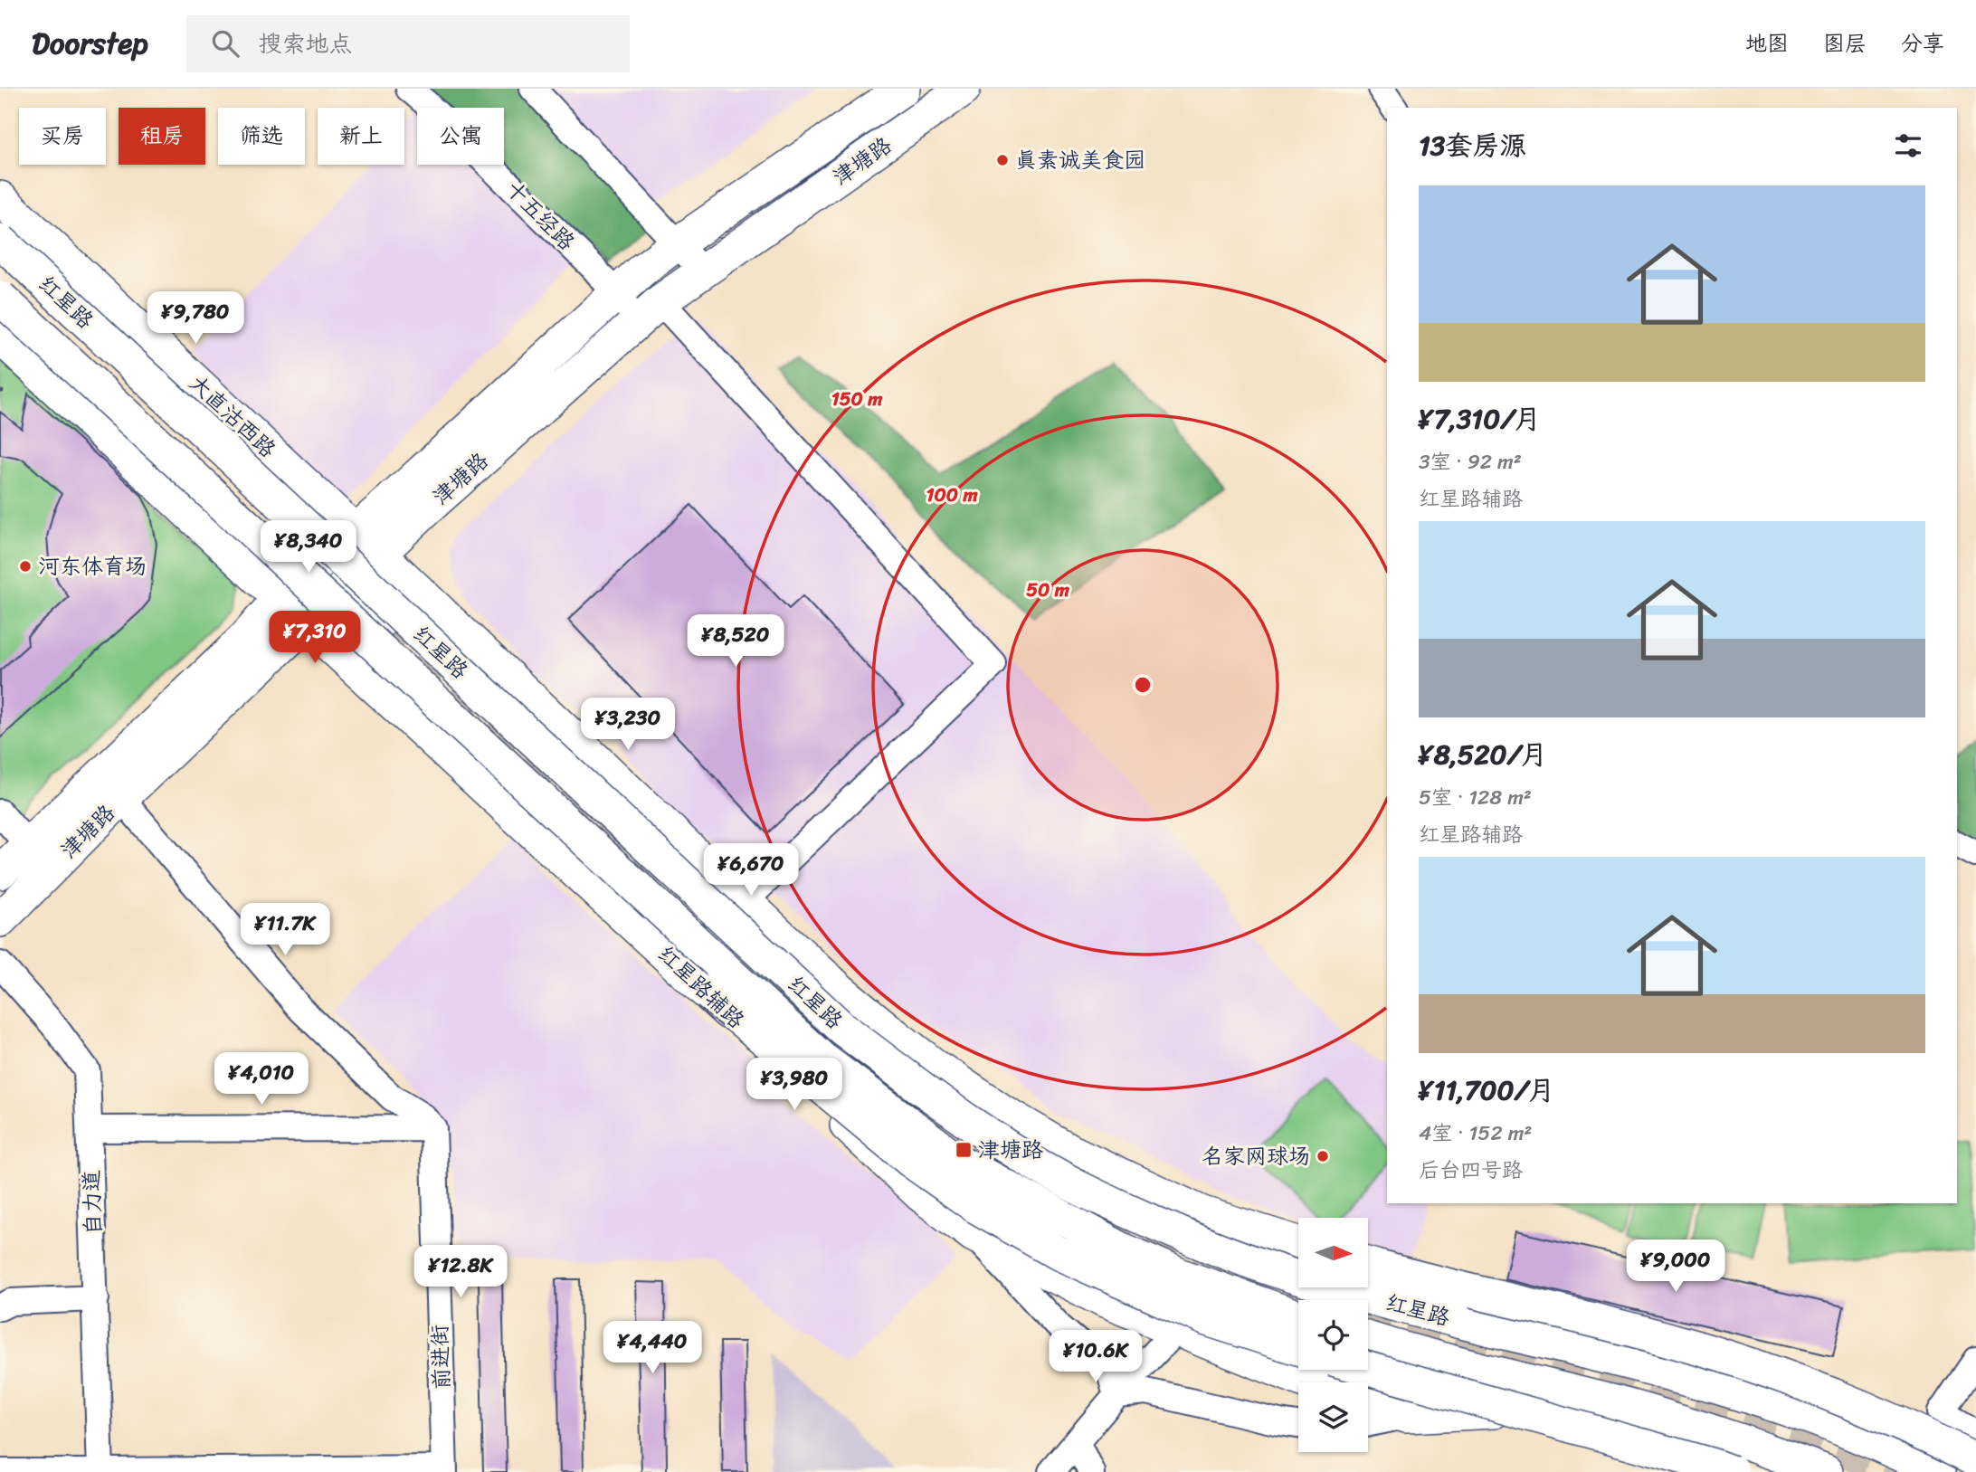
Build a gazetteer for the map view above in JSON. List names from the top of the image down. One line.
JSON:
{"streets":{"main road":["津塘路","红星路","大直沽西路","红星路辅路"],"street":["十五经路","自力道","前进街"]},"crossings":[["津塘路","十五经路"],["津塘路","大直沽西路"]],"places":{"other":["真素诚美食园","河东体育场","名家网球场"],"transit":["津塘路"]},"north":"right","page":{"header":"Doorstep","search":"搜索地点","nav":["地图","图层","分享"],"chip":["买房","租房","筛选","新上","公寓"],"heading":"13套房源","list":[{"name":"¥7,310/月","note":"3室 · 92 m² · 红星路辅路"},{"name":"¥8,520/月","note":"5室 · 128 m² · 红星路辅路"},{"name":"¥11,700/月","note":"4室 · 152 m² · 后台四号路"}],"price":["¥9,780","¥8,340","¥7,310","¥8,520","¥3,230","¥6,670","¥11.7K","¥4,010","¥3,980","¥9,000","¥12.8K","¥4,440","¥10.6K"]},"rings":["150 m","100 m","50 m"]}
